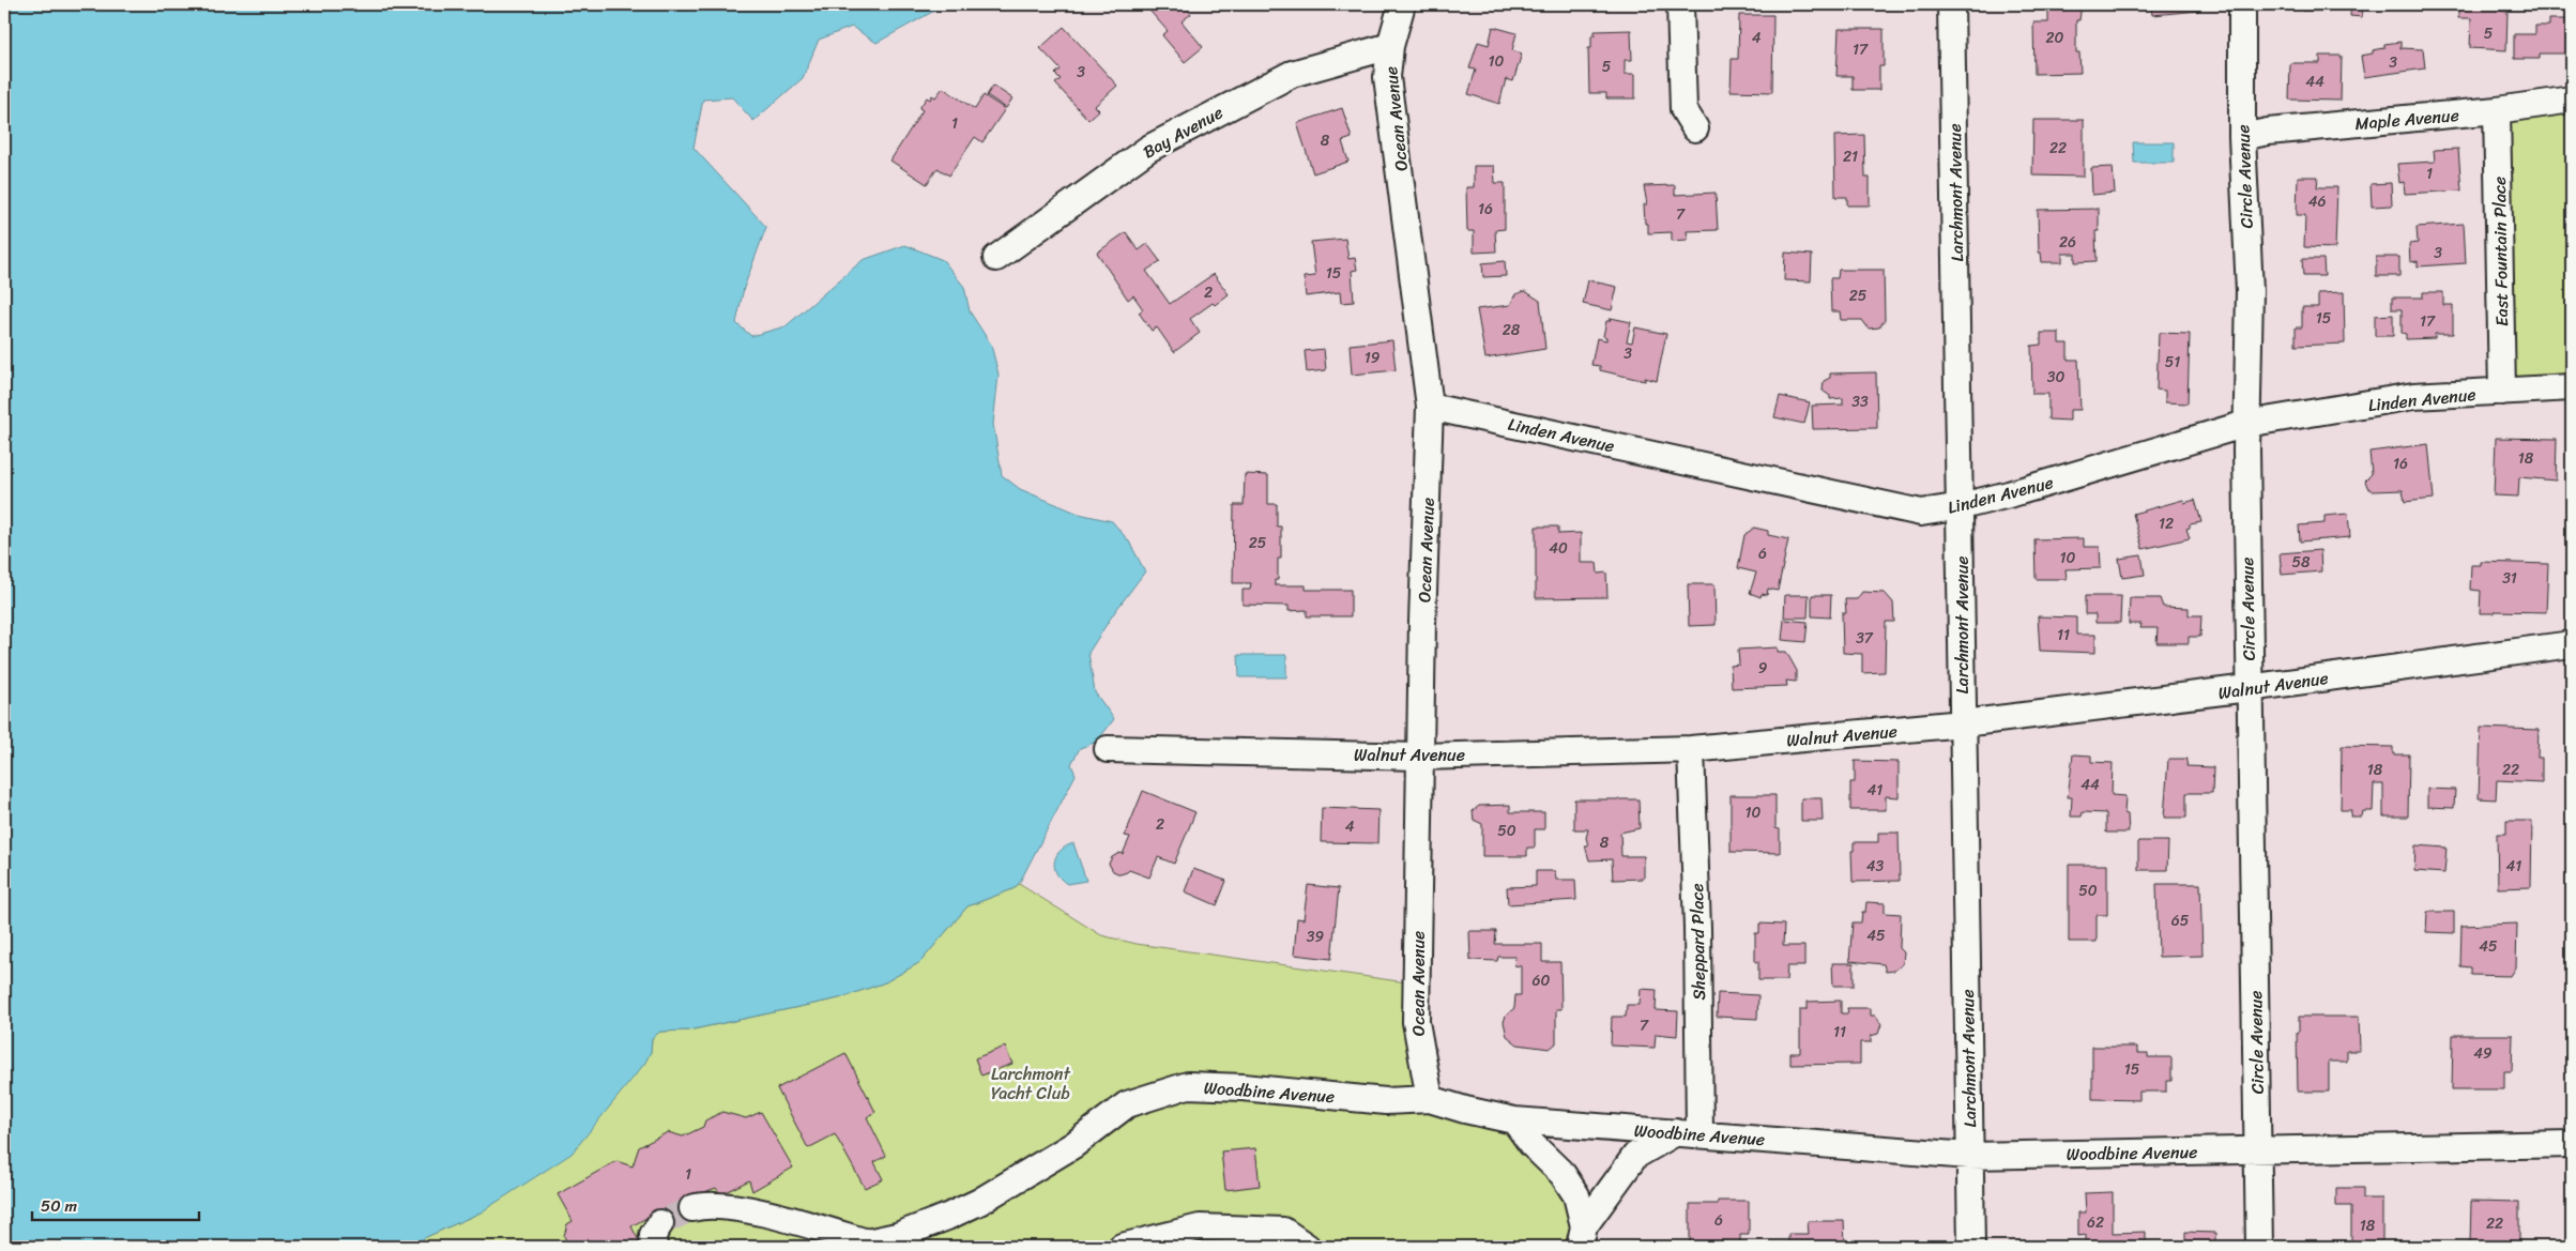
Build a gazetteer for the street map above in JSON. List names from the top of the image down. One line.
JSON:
{"streets":{"street":["Ocean Avenue","Maple Avenue","Bay Avenue","Circle Avenue","Larchmont Avenue","East Fountain Place","Linden Avenue","Walnut Avenue","Sheppard Place","Woodbine Avenue"]},"crossings":[["Ocean Avenue","Bay Avenue"],["Ocean Avenue","Linden Avenue"],["Ocean Avenue","Walnut Avenue"],["Ocean Avenue","Woodbine Avenue"],["Maple Avenue","Circle Avenue"],["Maple Avenue","East Fountain Place"],["Circle Avenue","Linden Avenue"],["Circle Avenue","Walnut Avenue"],["Circle Avenue","Woodbine Avenue"],["Larchmont Avenue","Linden Avenue"],["Larchmont Avenue","Walnut Avenue"],["Larchmont Avenue","Woodbine Avenue"],["East Fountain Place","Linden Avenue"],["Walnut Avenue","Sheppard Place"],["Sheppard Place","Woodbine Avenue"]],"parks":["Larchmont Yacht Club"],"house_numbers":["5","4","20","17","10","3","5","3","44","1","8","22","21","1","46","16","7","26","3","15","2","25","15","17","28","3","19","51","30","33","18","16","12","25","40","6","10","58","31","11","37","9","18","22","44","41","10","2","4","50","8","43","41","50","65","45","39","45","60","7","11","49","15","1","6","62","22","18"],"scale_bar":"50 m"}
